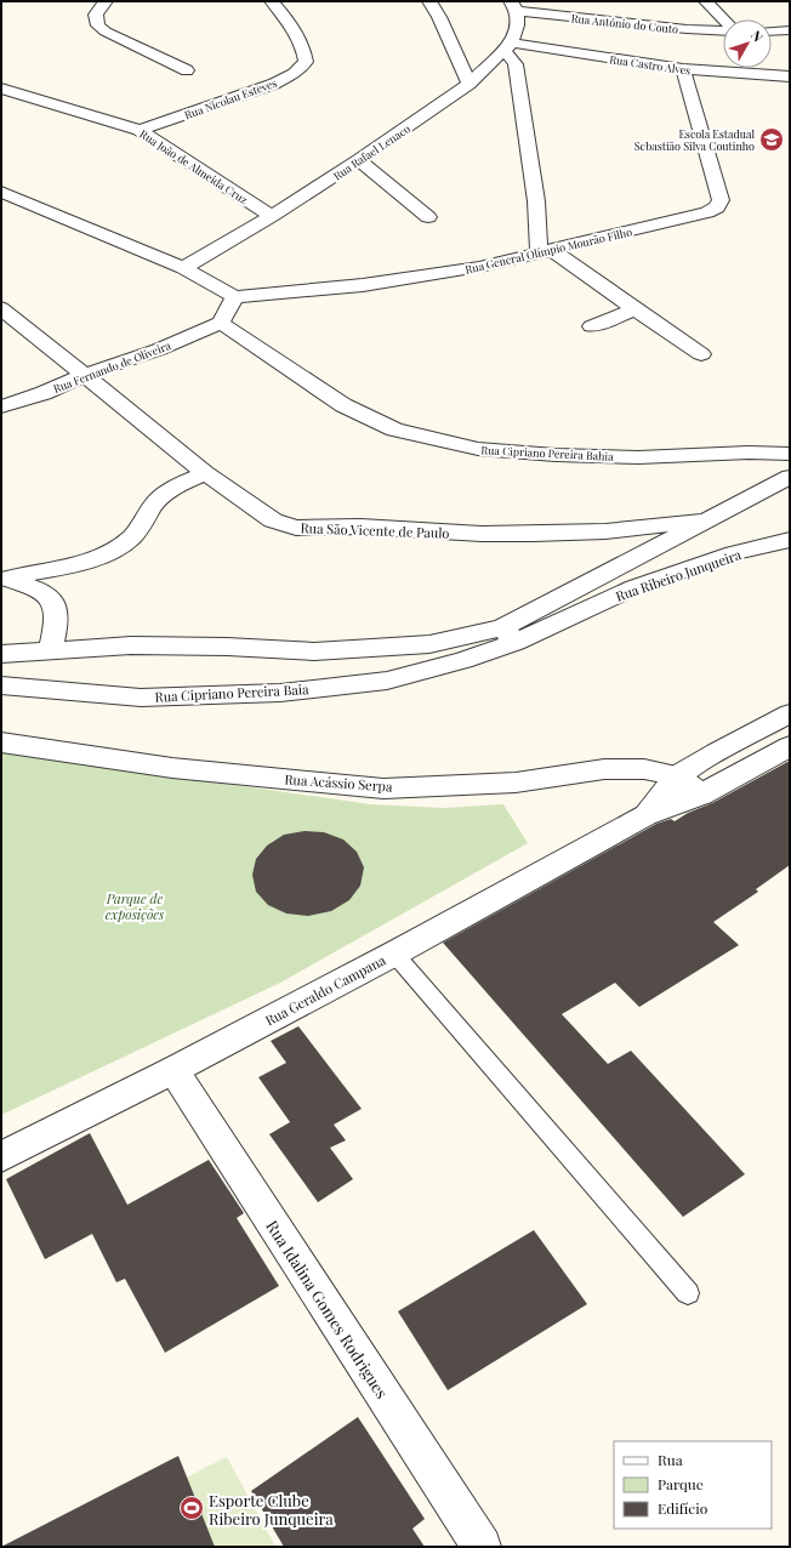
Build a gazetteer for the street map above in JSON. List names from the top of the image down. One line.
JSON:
{"streets":{"street":["Rua Antônio do Couto","Rua Castro Alves","Rua Nicolau Esteves","Rua Rafael Lenaco","Rua João de Almeida Cruz","Rua General Olímpio Mourão Filho","Rua Fernando de Oliveira","Rua Cipriano Pereira Bahia","Rua São Vicente de Paulo","Rua Ribeiro Junqueira","Rua Cipriano Pereira Baia","Rua Acássio Serpa","Rua Geraldo Campana","Rua Idalina Gomes Rodrigues"]},"crossings":[["Rua Castro Alves","Rua Rafael Lenaco"],["Rua Castro Alves","Rua General Olímpio Mourão Filho"],["Rua Nicolau Esteves","Rua João de Almeida Cruz"],["Rua Rafael Lenaco","Rua João de Almeida Cruz"],["Rua Fernando de Oliveira","Rua Cipriano Pereira Bahia"],["Rua Fernando de Oliveira","Rua São Vicente de Paulo"],["Rua Ribeiro Junqueira","Rua Cipriano Pereira Baia"],["Rua Acássio Serpa","Rua Geraldo Campana"],["Rua Geraldo Campana","Rua Idalina Gomes Rodrigues"]],"parks":["Parque de exposições"],"places":{"school or university":["Escola Estadual Sebastião Silva Coutinho"],"sports":["Esporte Clube Ribeiro Junqueira"]},"legend":["Rua","Parque","Edifício"],"north":"top right"}
